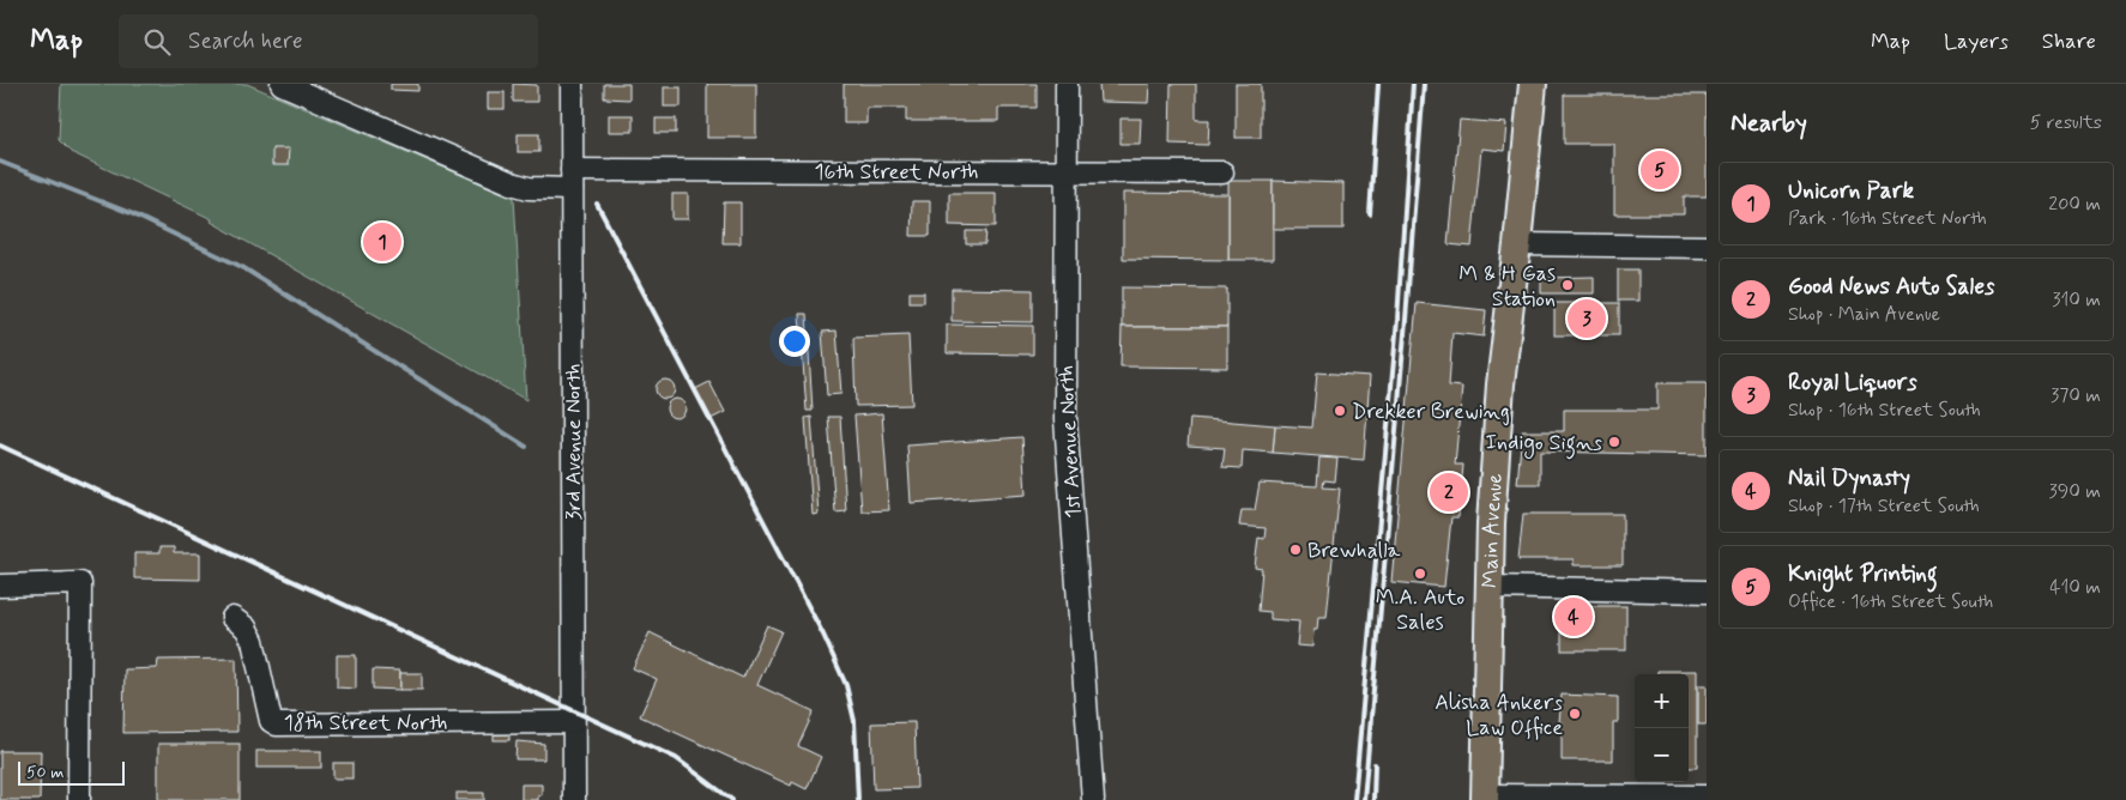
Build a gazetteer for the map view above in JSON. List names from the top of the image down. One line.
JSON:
{"streets":{"main road":["Main Avenue"],"street":["16th Street North","3rd Avenue North","1st Avenue North","18th Street North"]},"crossings":[["16th Street North","3rd Avenue North"],["16th Street North","1st Avenue North"],["3rd Avenue North","18th Street North"]],"places":["M & H Gas Station","Drekker Brewing","Indigo Signs","Brewhalla","M.A. Auto Sales","Alisha Ankers Law Office"],"scale_bar":"50 m","page":{"header":"Map","search":"Search here","nav":["Map","Layers","Share"],"heading":["Nearby","5 results"],"pins":["5","1","3","2","4"],"list":[{"mark":"1","name":"Unicorn Park","note":"Park · 16th Street North","value":"200 m"},{"mark":"2","name":"Good News Auto Sales","note":"Shop · Main Avenue","value":"310 m"},{"mark":"3","name":"Royal Liquors","note":"Shop · 16th Street South","value":"370 m"},{"mark":"4","name":"Nail Dynasty","note":"Shop · 17th Street South","value":"390 m"},{"mark":"5","name":"Knight Printing","note":"Office · 16th Street South","value":"410 m"}],"map_buttons":["+","−"],"scale":"50 m"}}
